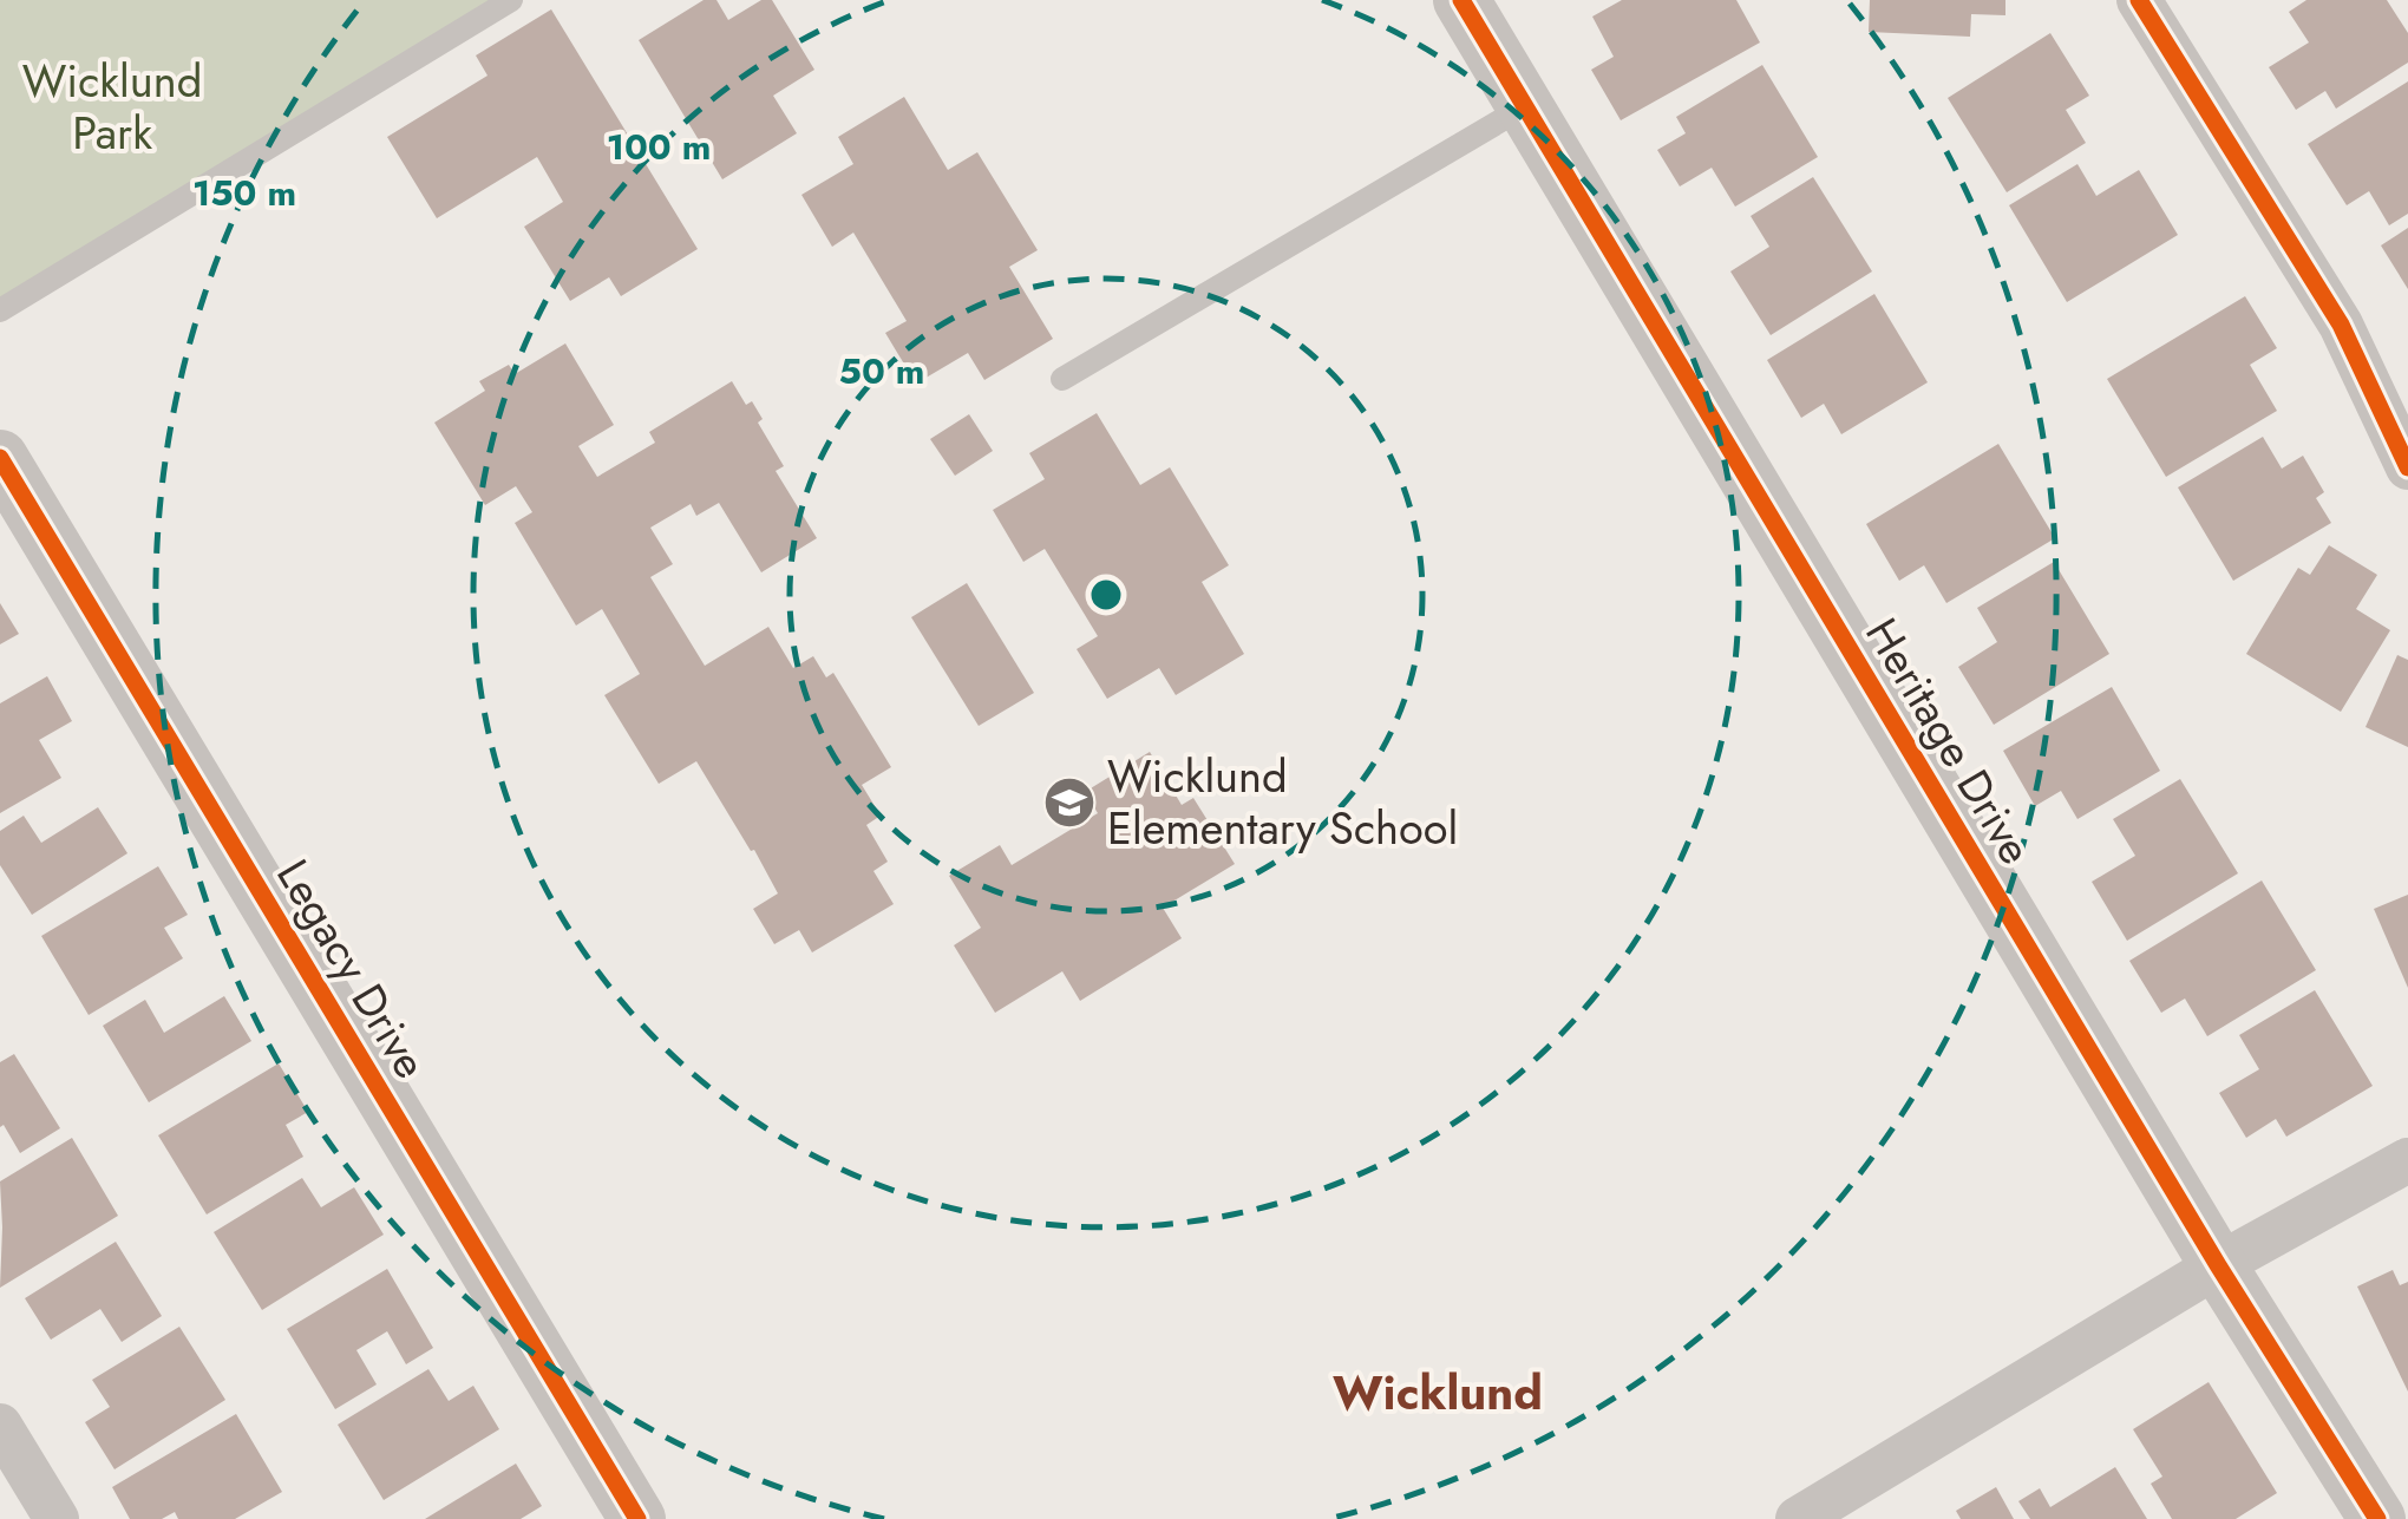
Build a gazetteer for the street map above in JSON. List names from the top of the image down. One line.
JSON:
{"streets":{"street":["Heritage Drive","Legacy Drive"]},"districts":["Wicklund"],"parks":["Wicklund Park"],"places":{"school or university":["Wicklund Elementary School"]},"rings":["100 m","150 m","50 m"]}
